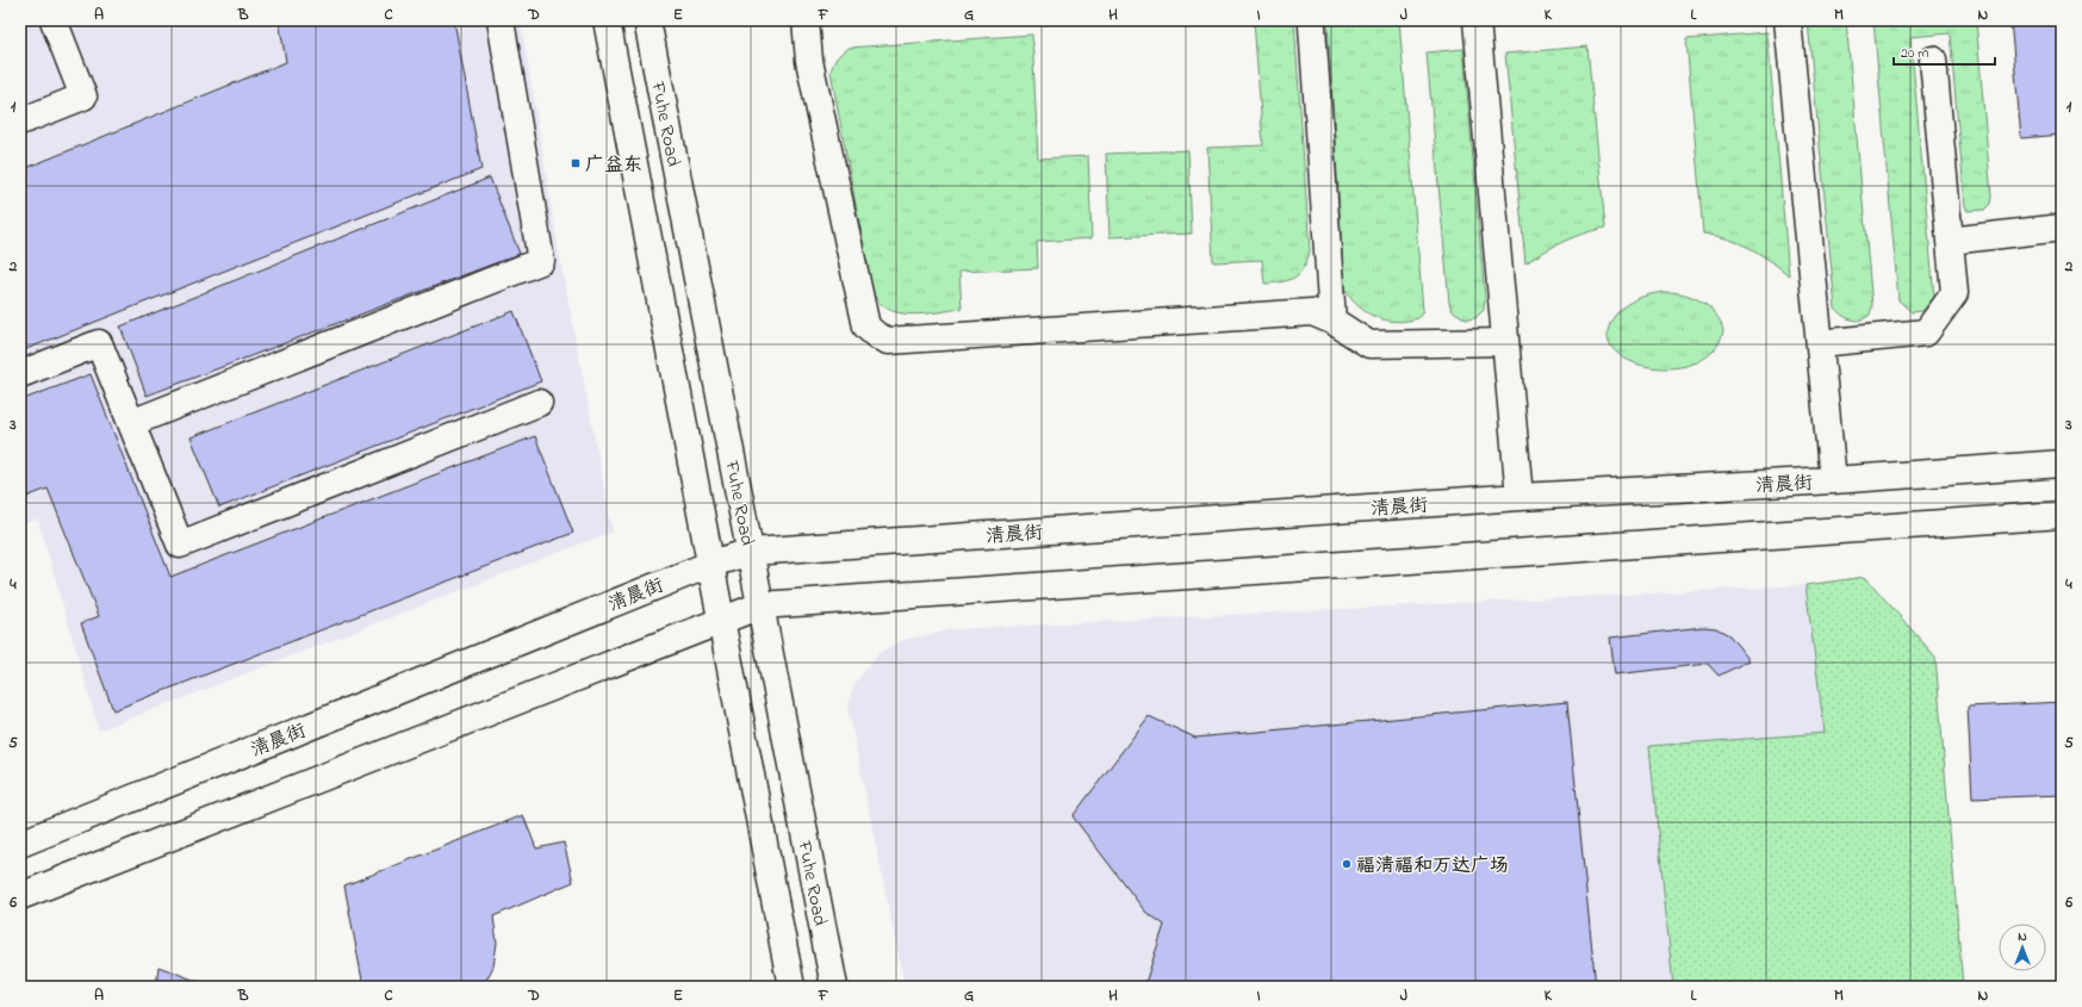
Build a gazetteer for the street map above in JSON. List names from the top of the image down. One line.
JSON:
{"streets":{"street":["Fuhe Road","清晨街"]},"crossings":[["Fuhe Road","清晨街"]],"places":{"transit":["广益东"],"other":["福清福和万达广场"]},"scale_bar":"20 m","north":"top","grid":{"columns":["A","B","C","D","E","F","G","H","I","J","K","L","M","N"],"rows":["1","2","3","4","5","6"]}}
